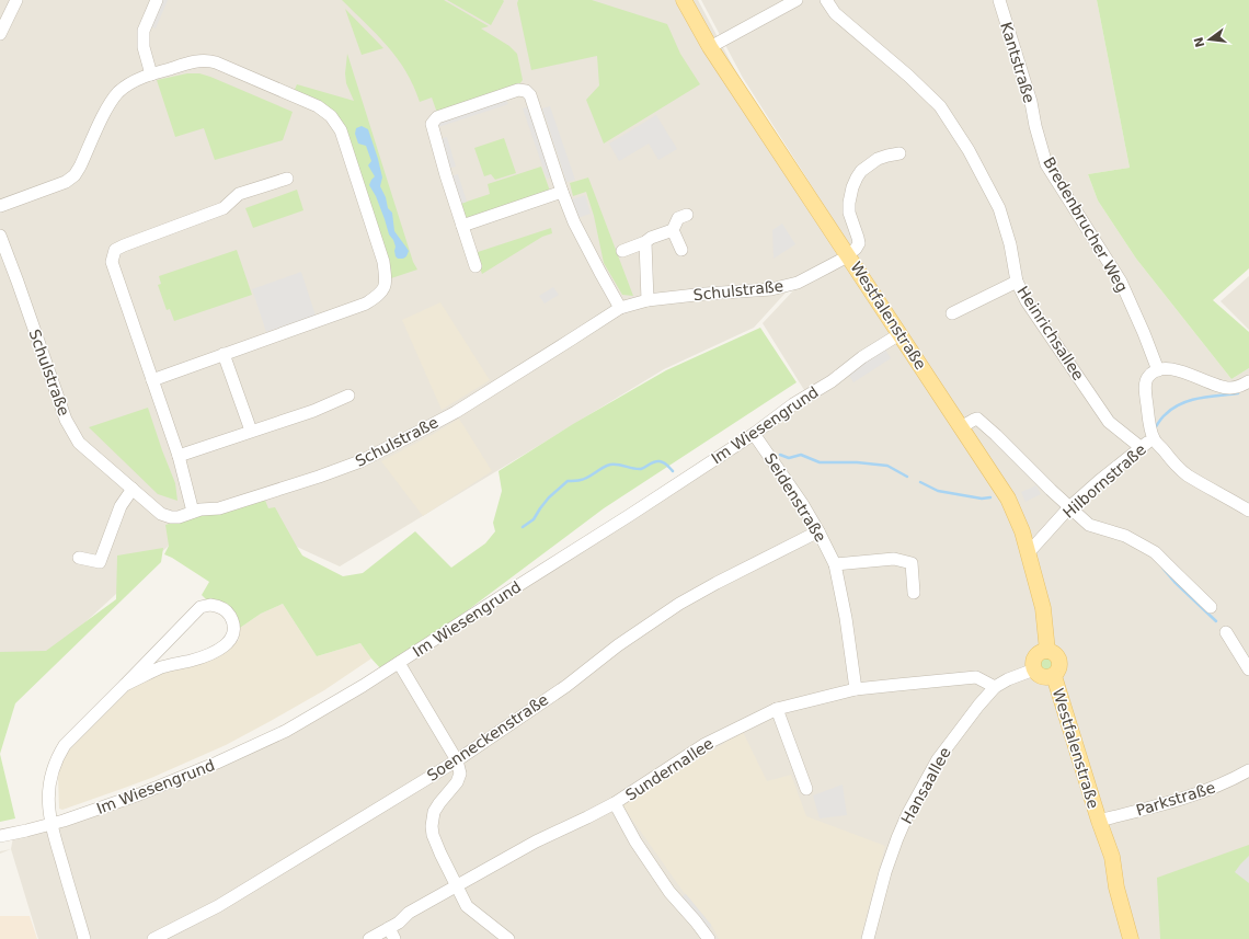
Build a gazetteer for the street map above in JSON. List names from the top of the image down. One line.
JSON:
{"streets":{"main road":["Westfalenstraße"],"street":["Kantstraße","Bredenbrucher Weg","Schulstraße","Heinrichsallee","Im Wiesengrund","Hilbornstraße","Seidenstraße","Soenneckenstraße","Sundernallee","Hansaallee","Parkstraße"]},"crossings":[["Kantstraße","Bredenbrucher Weg"],["Bredenbrucher Weg","Hilbornstraße"],["Schulstraße","Westfalenstraße"],["Westfalenstraße","Im Wiesengrund"],["Westfalenstraße","Hilbornstraße"],["Westfalenstraße","Hansaallee"],["Westfalenstraße","Parkstraße"],["Heinrichsallee","Hilbornstraße"],["Im Wiesengrund","Seidenstraße"],["Seidenstraße","Soenneckenstraße"],["Seidenstraße","Sundernallee"],["Sundernallee","Hansaallee"]],"north":"left"}
